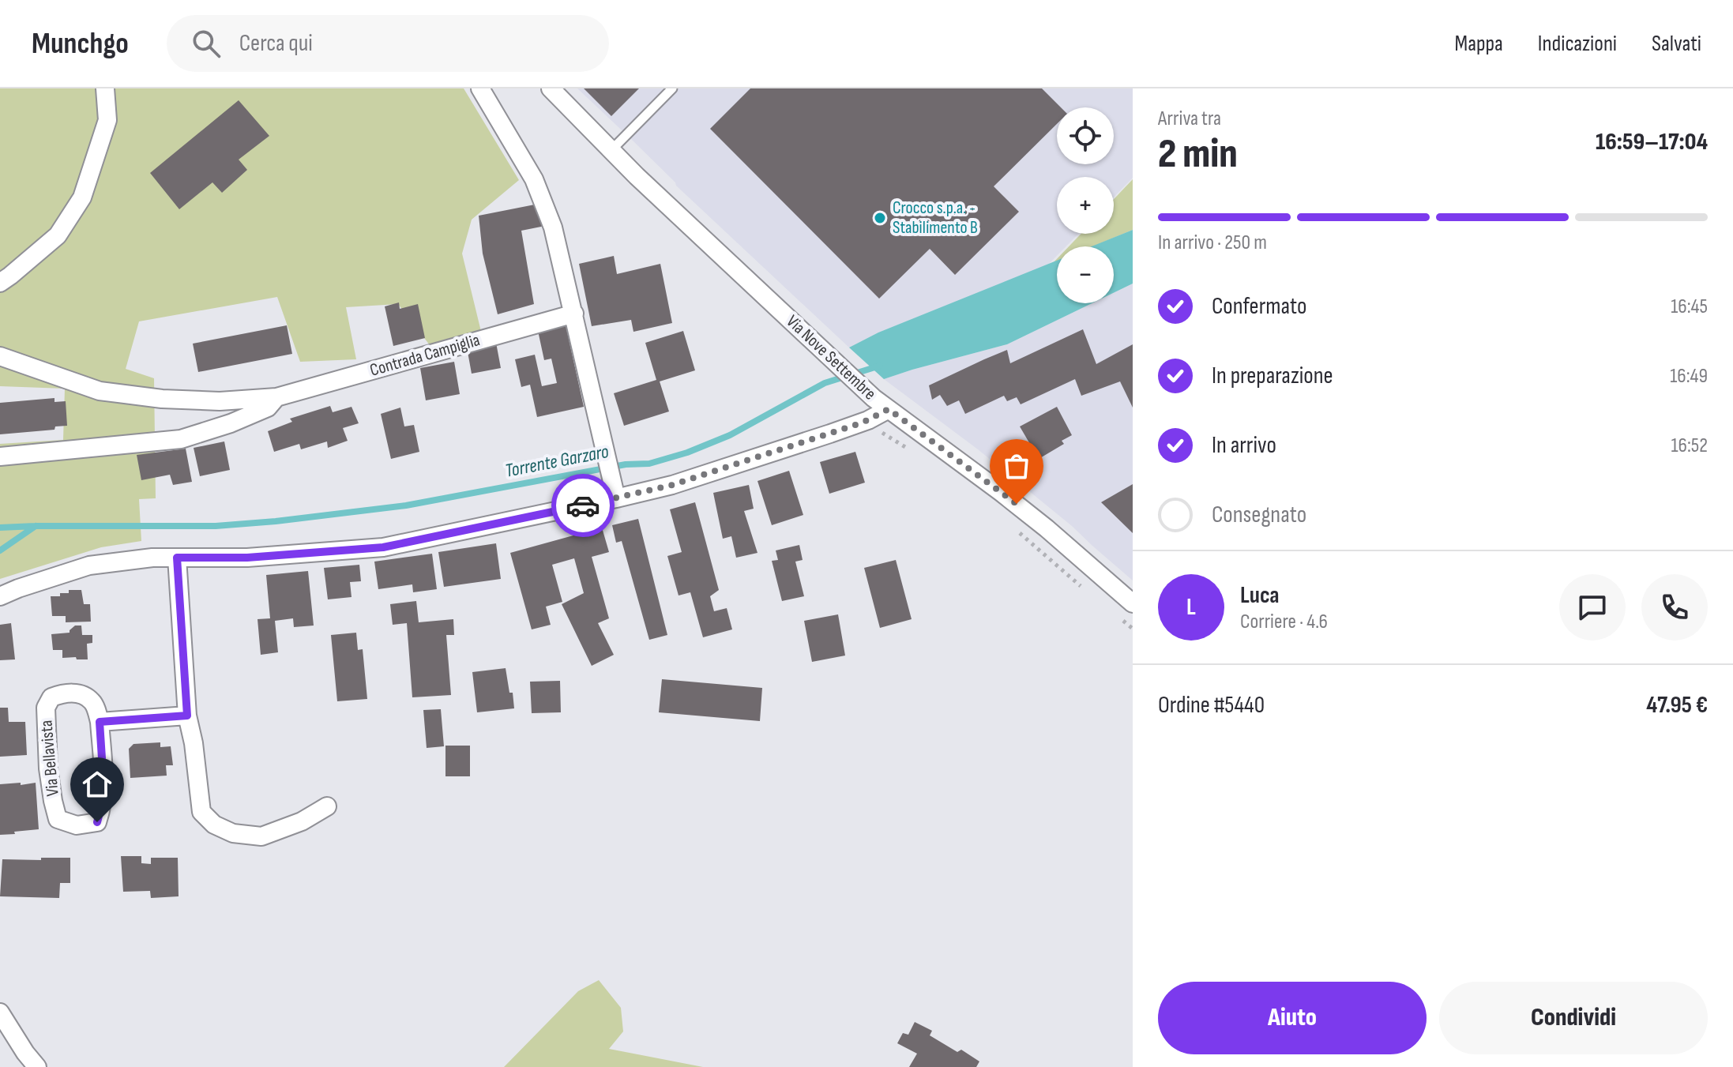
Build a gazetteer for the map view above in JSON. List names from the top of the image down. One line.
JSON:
{"streets":{"street":["Contrada Campiglia","Via Nove Settembre","Via Bellavista"]},"water":["Torrente Garzaro"],"places":["Crocco s.p.a. - Stabilimento B"],"page":{"header":"Munchgo","search":"Cerca qui","nav":["Mappa","Indicazioni","Salvati"],"heading":["2 min","Arriva tra","16:59–17:04"],"panel":["Luca","Corriere · 4.6","Ordine #5440","47.95 €"],"map_buttons":["+","−"],"bar":"In arrivo · 250 m","list":[["Confermato","16:45"],["In preparazione","16:49"],["In arrivo","16:52"],"Consegnato"],"round":"L","buttons":["Aiuto","Condividi"]}}
